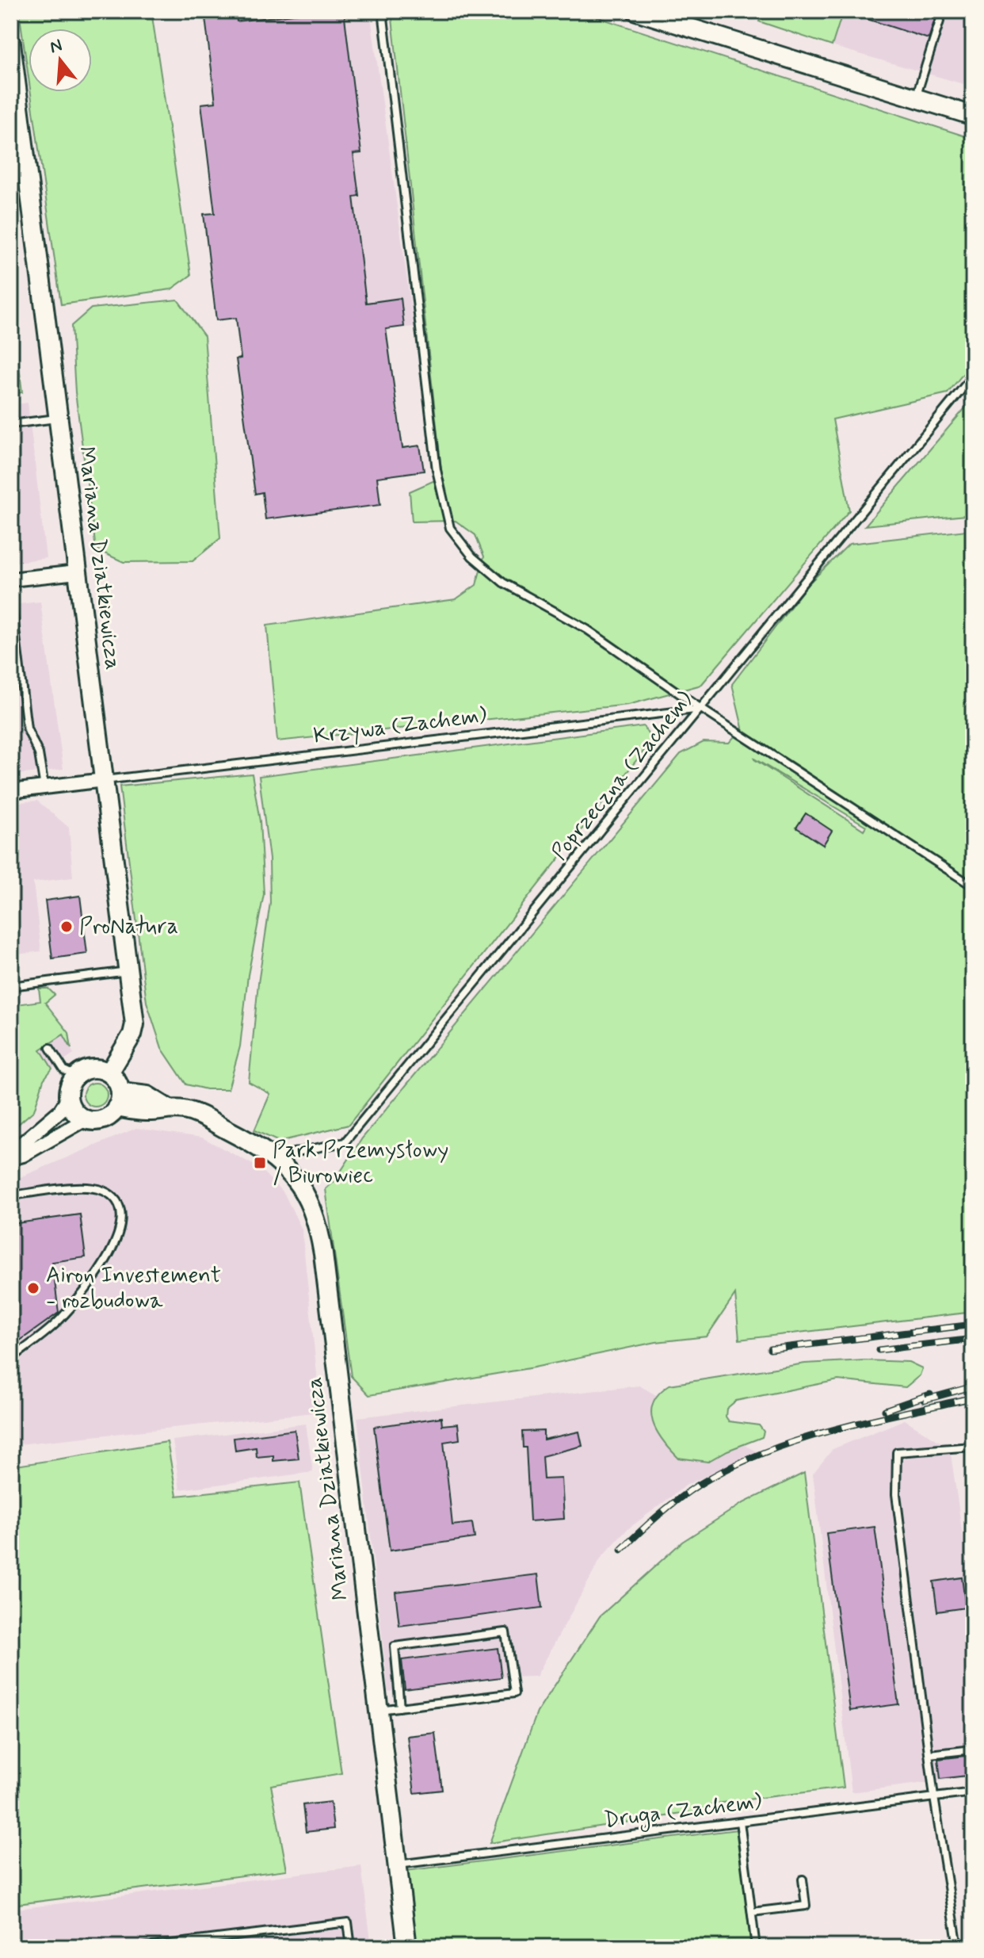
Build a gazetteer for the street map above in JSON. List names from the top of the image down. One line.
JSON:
{"streets":{"street":["Mariana Dziatkiewicza"],"lane":["Krzywa (Zachem)","Poprzeczna (Zachem)","Druga (Zachem)"]},"crossings":[["Mariana Dziatkiewicza","Krzywa (Zachem)"],["Mariana Dziatkiewicza","Poprzeczna (Zachem)"],["Mariana Dziatkiewicza","Druga (Zachem)"],["Krzywa (Zachem)","Poprzeczna (Zachem)"]],"places":{"other":["ProNatura","Airon Investement - rozbudowa"],"transit":["Park Przemysłowy / Biurowiec"]},"north":"top"}
